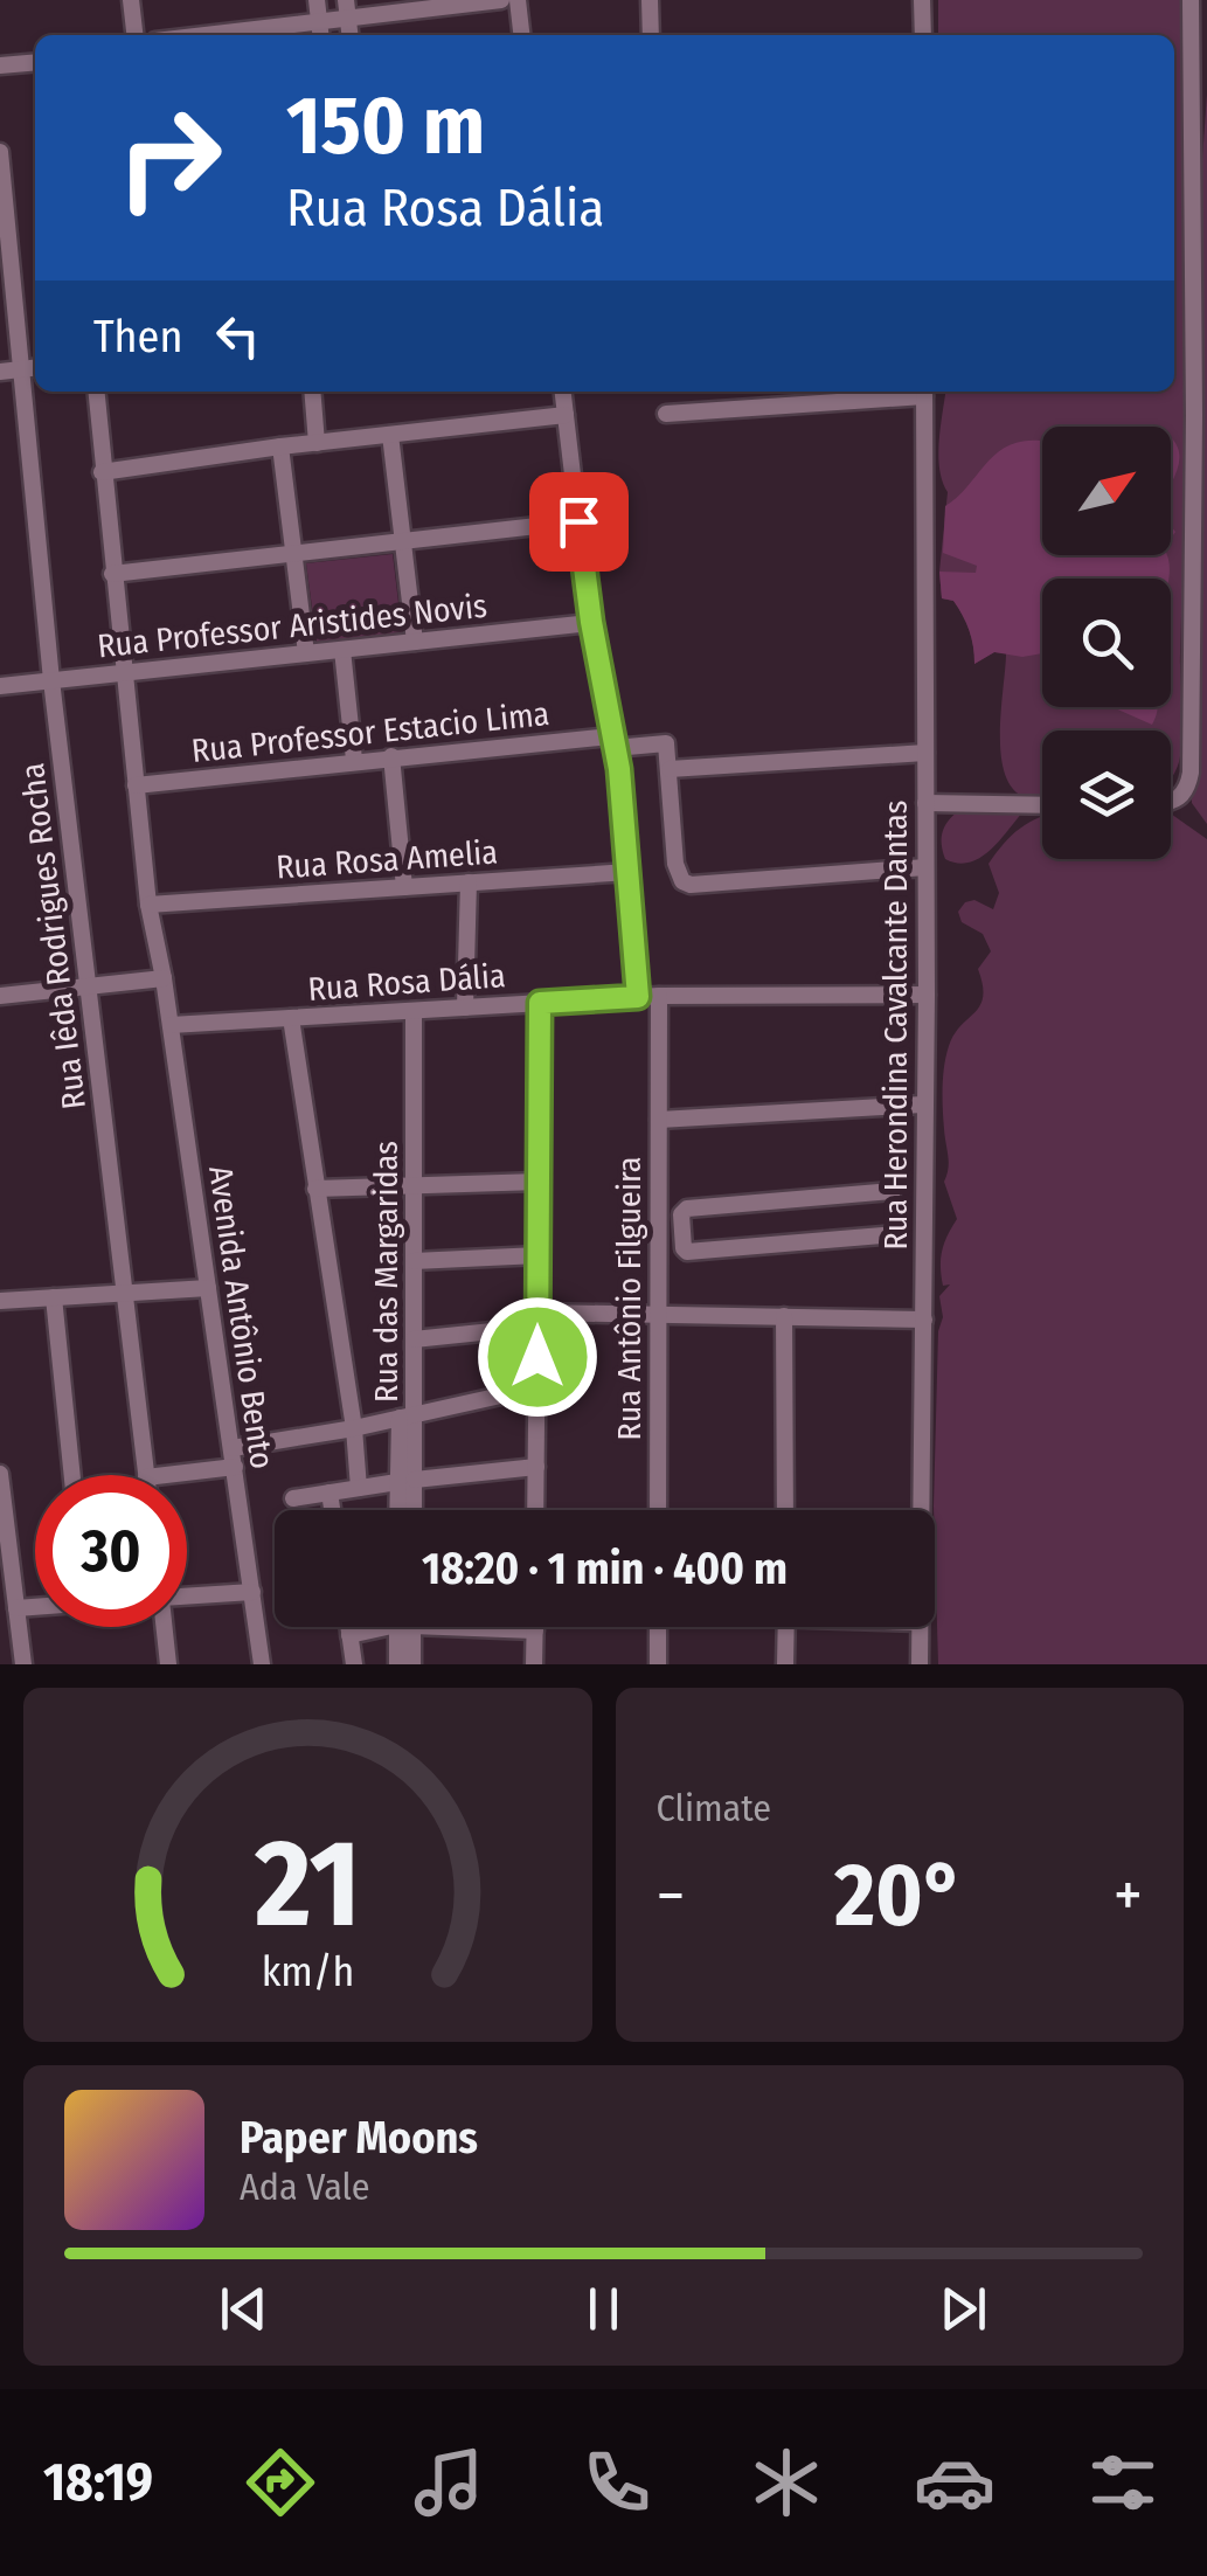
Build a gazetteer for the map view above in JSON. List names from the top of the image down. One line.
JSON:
{"streets":{"street":["Rua Professor Aristides Novis","Rua Professor Estacio Lima","Rua Rosa Amelia","Rua Iêda Rodrigues Rocha","Rua Rosa Dália","Rua Herondina Cavalcante Dantas","Rua das Margaridas","Rua Antônio Filgueira","Avenida Antônio Bento"]},"crossings":[["Rua Professor Aristides Novis","Rua Iêda Rodrigues Rocha"],["Rua Professor Aristides Novis","Avenida Antônio Bento"],["Rua Professor Estacio Lima","Avenida Antônio Bento"],["Rua Rosa Amelia","Avenida Antônio Bento"],["Rua Rosa Dália","Rua Herondina Cavalcante Dantas"],["Rua Rosa Dália","Rua das Margaridas"],["Rua Rosa Dália","Rua Antônio Filgueira"],["Rua Rosa Dália","Avenida Antônio Bento"]],"north":"top right","page":{"turn":["150 m","Rua Rosa Dália"],"then":"Then","limit":"30","trip":"18:20 · 1 min · 400 m","tile":"Climate","heat":["−","20°","+"],"song":["Paper Moons","Ada Vale"],"tabs":"18:19","gauge":["21","km/h"]}}
